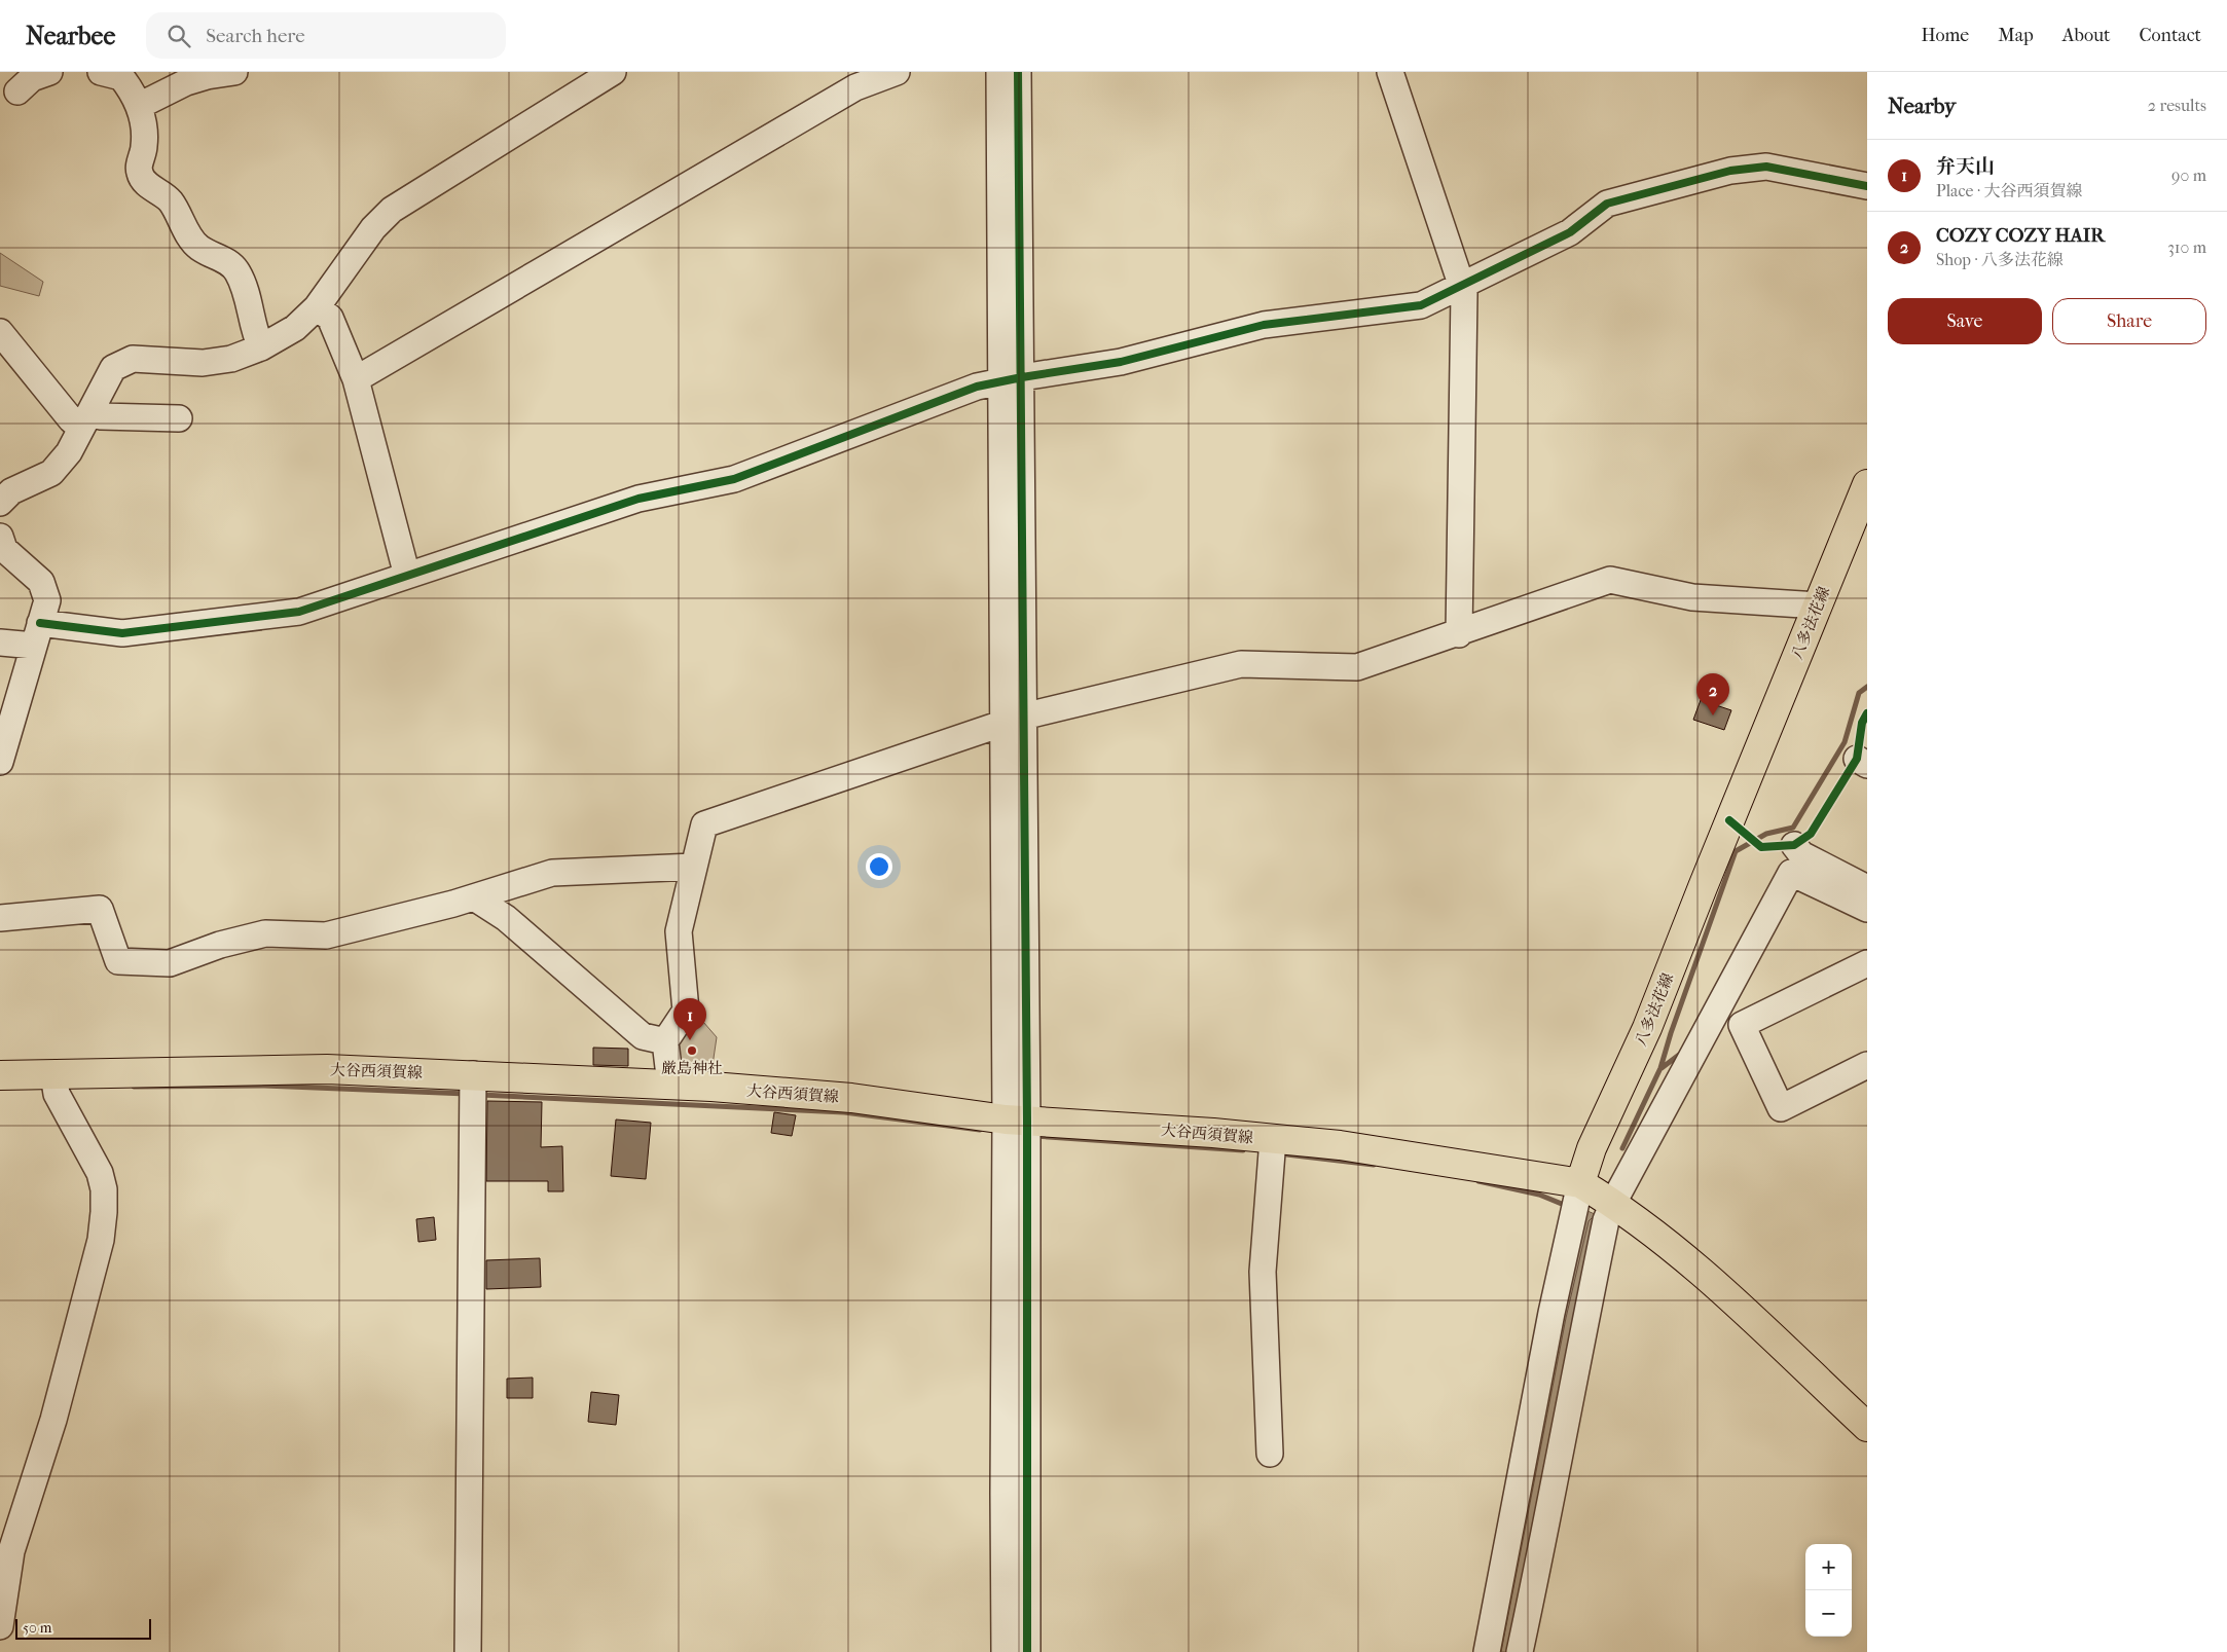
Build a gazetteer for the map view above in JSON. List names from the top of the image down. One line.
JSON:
{"streets":{"main road":["八多法花線","大谷西須賀線"]},"crossings":[["八多法花線","大谷西須賀線"]],"places":["厳島神社"],"scale_bar":"50 m","page":{"header":"Nearbee","search":"Search here","nav":["Home","Map","About","Contact"],"heading":["Nearby","2 results"],"list":[{"mark":"1","name":"弁天山","note":"Place · 大谷西須賀線","value":"90 m"},{"mark":"2","name":"COZY COZY HAIR","note":"Shop · 八多法花線","value":"310 m"}],"buttons":["Save","Share"],"pins":["2","1"],"map_buttons":["+","−"],"scale":"50 m"}}
